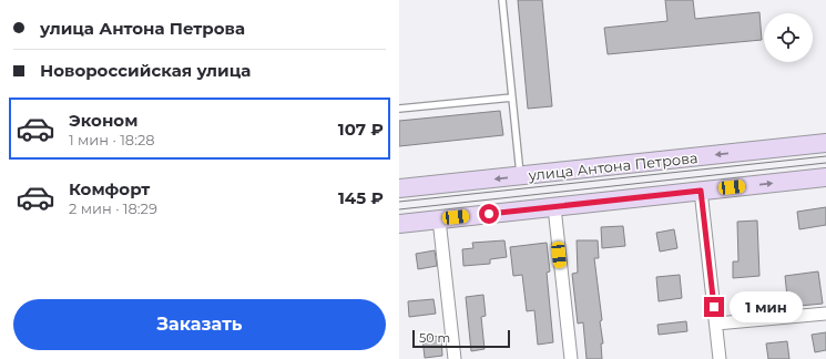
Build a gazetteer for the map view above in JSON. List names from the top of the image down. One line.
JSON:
{"streets":{"main road":["улица Антона Петрова"]},"scale_bar":"50 m","page":{"banner":["улица Антона Петрова","Новороссийская улица"],"list":[{"name":"Эконом","note":"1 мин · 18:28","value":"107 ₽"},{"name":"Комфорт","note":"2 мин · 18:29","value":"145 ₽"}],"buttons":"Заказать","bubble":"1 мин","scale":"50 m"}}
